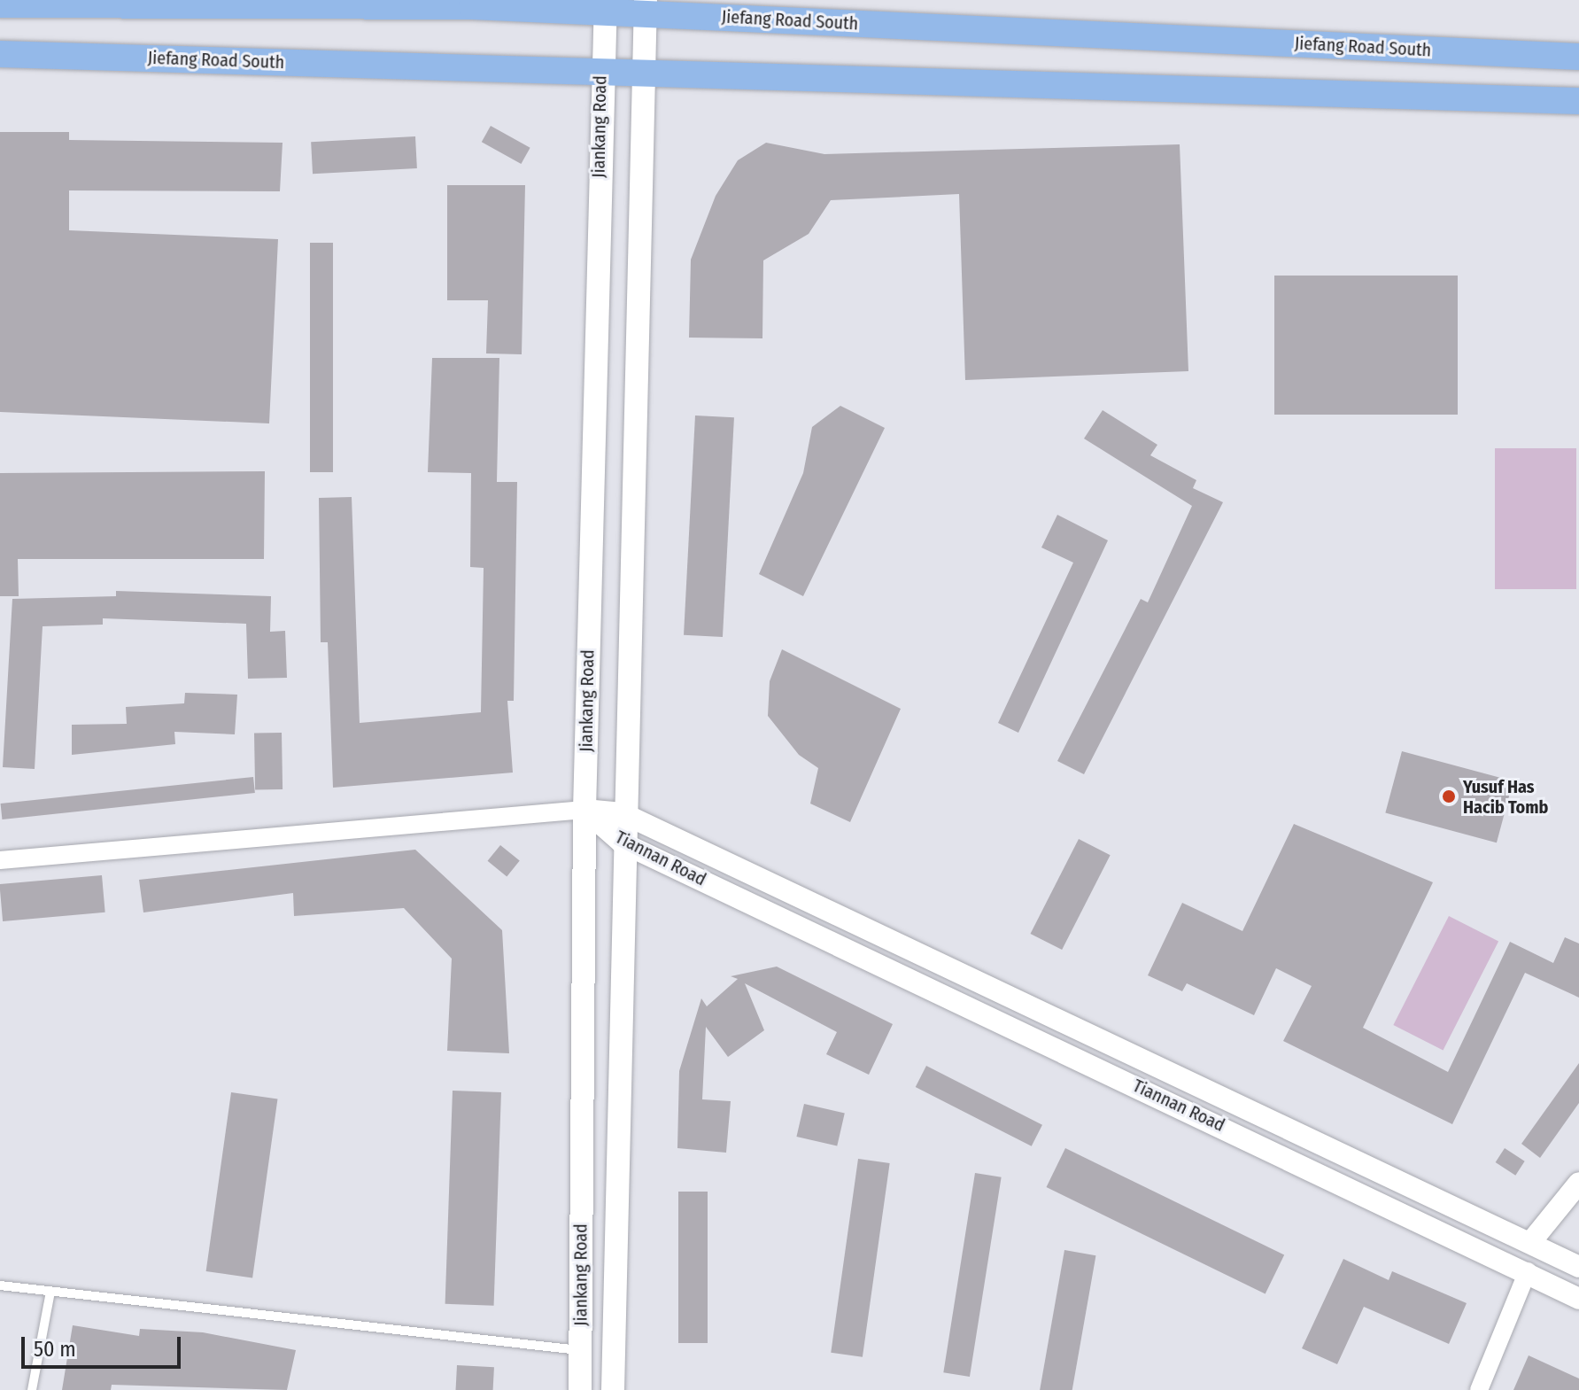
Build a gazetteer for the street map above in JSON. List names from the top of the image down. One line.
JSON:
{"streets":{"main road":["Jiefang Road South","Jiankang Road"],"street":["Tiannan Road"]},"crossings":[["Jiefang Road South","Jiankang Road"],["Jiankang Road","Tiannan Road"]],"places":["Yusuf Has Hacib Tomb"],"scale_bar":"50 m"}
